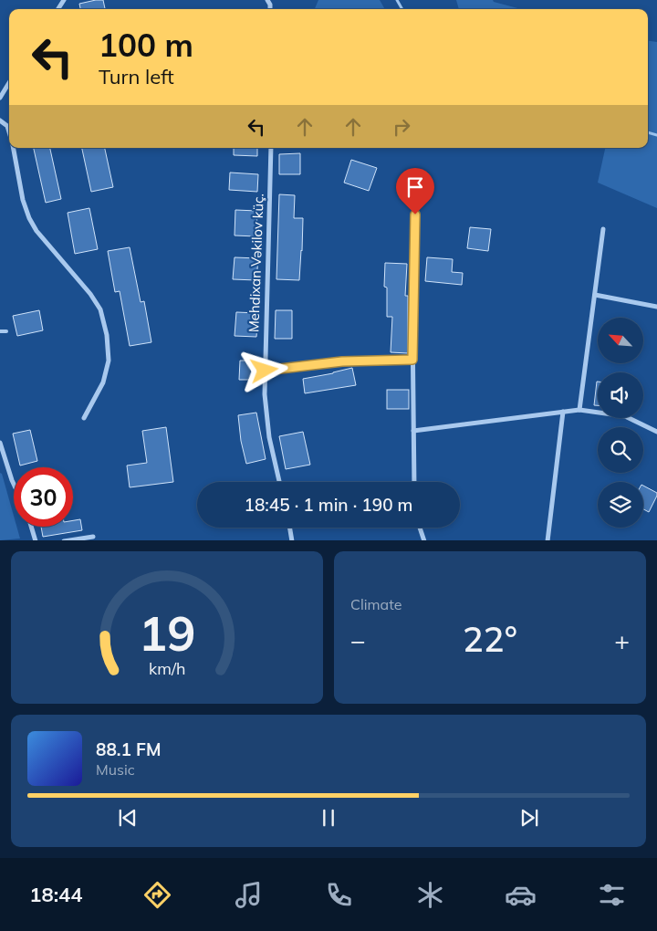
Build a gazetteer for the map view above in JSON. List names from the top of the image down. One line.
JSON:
{"streets":{"street":["Mehdixan Vəkilov küç."]},"north":"top left","page":{"turn":["100 m","Turn left"],"limit":"30","trip":"18:45 · 1 min · 190 m","tile":"Climate","heat":["−","22°","+"],"song":["88.1 FM","Music"],"tabs":"18:44","gauge":["19","km/h"]}}
